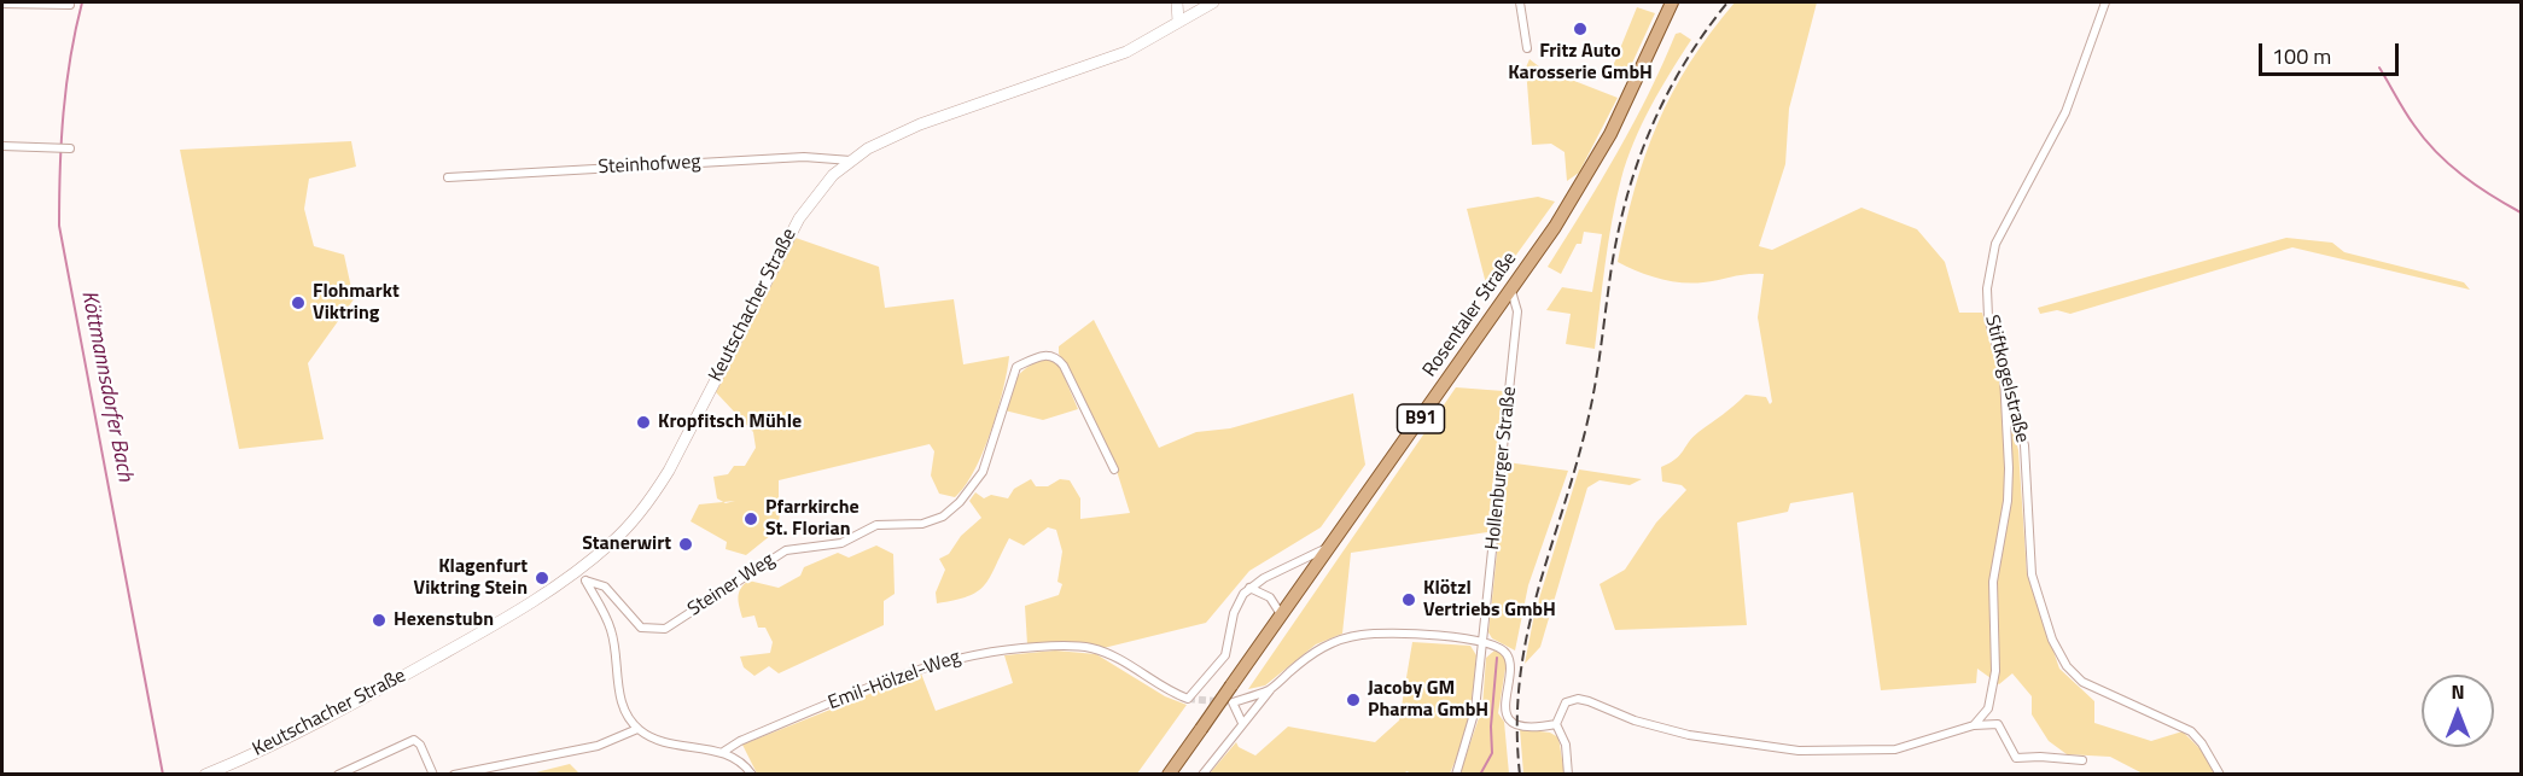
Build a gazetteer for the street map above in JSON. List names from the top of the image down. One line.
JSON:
{"streets":{"main road":["Keutschacher Straße","Rosentaler Straße","B91"],"street":["Steinhofweg","Stiftkogelstraße","Hollenburger Straße","Steiner Weg","Emil-Hölzel-Weg"]},"crossings":[["Steinhofweg","Keutschacher Straße"],["Keutschacher Straße","Steiner Weg"],["Rosentaler Straße","Hollenburger Straße"]],"water":["Köttmannsdorfer Bach"],"places":["Fritz Auto Karosserie GmbH","Flohmarkt Viktring","Kropfitsch Mühle","Pfarrkirche St. Florian","Stanerwirt","Klagenfurt Viktring Stein","Klötzl Vertriebs GmbH","Hexenstubn","Jacoby GM Pharma GmbH"],"scale_bar":"100 m","north":"top"}
